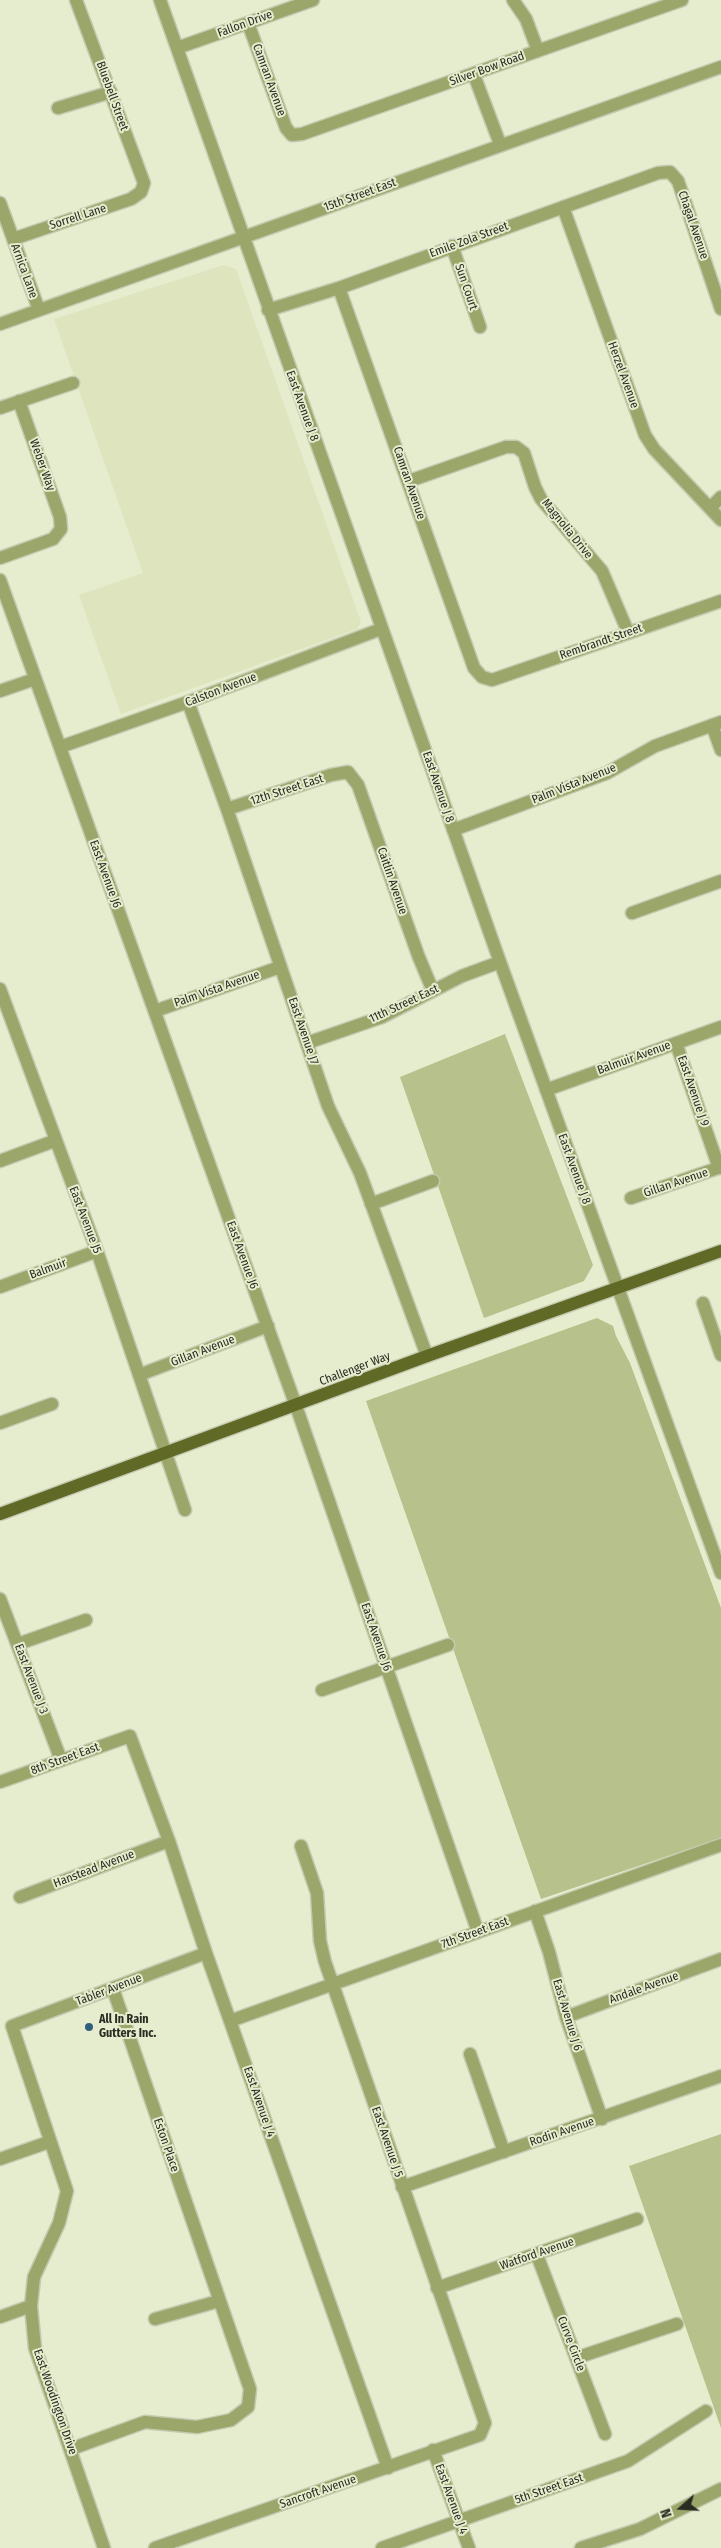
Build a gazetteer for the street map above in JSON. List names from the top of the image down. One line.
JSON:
{"streets":{"main road":["Challenger Way"],"street":["Fallon Drive","Silver Bow Road","Camran Avenue","Bluebell Street","15th Street East","Sorrell Lane","Chagal Avenue","Emile Zola Street","Arnica Lane","Sun Court","Herzel Avenue","East Avenue J 8","Weber Way","Magnolia Drive","Rembrandt Street","Calston Avenue","Palm Vista Avenue","12th Street East","East Avenue J6","Caitlin Avenue","11th Street East","East Avenue J7","Balmuir Avenue","East Avenue J 9","Gillan Avenue","East Avenue J5","Balmuir","East Avenue J 3","8th Street East","Hanstead Avenue","7th Street East","Andale Avenue","Tabler Avenue","East Avenue J 6","East Avenue J 4","Rodin Avenue","East Avenue J 5","Eston Place","Watford Avenue","Curve Circle","East Woodington Drive","5th Street East","Sancroft Avenue"]},"crossings":[["Fallon Drive","Camran Avenue"],["Fallon Drive","East Avenue J 8"],["Silver Bow Road","Camran Avenue"],["Camran Avenue","Emile Zola Street"],["Camran Avenue","Magnolia Drive"],["Camran Avenue","Rembrandt Street"],["Bluebell Street","Sorrell Lane"],["15th Street East","Arnica Lane"],["15th Street East","East Avenue J 8"],["Sorrell Lane","Arnica Lane"],["Chagal Avenue","Emile Zola Street"],["Emile Zola Street","Sun Court"],["Emile Zola Street","Herzel Avenue"],["Emile Zola Street","East Avenue J 8"],["East Avenue J 8","Calston Avenue"],["East Avenue J 8","Palm Vista Avenue"],["East Avenue J 8","11th Street East"],["East Avenue J 8","Balmuir Avenue"],["East Avenue J 8","Challenger Way"],["Magnolia Drive","Rembrandt Street"],["Calston Avenue","East Avenue J6"],["Calston Avenue","East Avenue J7"],["Palm Vista Avenue","East Avenue J6"],["Palm Vista Avenue","East Avenue J7"],["12th Street East","Caitlin Avenue"],["12th Street East","East Avenue J7"],["East Avenue J6","Gillan Avenue"],["East Avenue J6","Challenger Way"],["East Avenue J6","7th Street East"],["Caitlin Avenue","11th Street East"],["11th Street East","East Avenue J7"],["East Avenue J7","Challenger Way"],["Balmuir Avenue","East Avenue J 9"],["East Avenue J 9","Gillan Avenue"],["Gillan Avenue","East Avenue J5"],["East Avenue J5","Balmuir"],["East Avenue J5","Challenger Way"],["East Avenue J 3","8th Street East"],["8th Street East","East Avenue J 4"],["Hanstead Avenue","East Avenue J 4"],["7th Street East","East Avenue J 6"],["7th Street East","East Avenue J 4"],["7th Street East","East Avenue J 5"],["Andale Avenue","East Avenue J 6"],["Tabler Avenue","East Avenue J 4"],["Tabler Avenue","Eston Place"],["Tabler Avenue","East Woodington Drive"],["East Avenue J 6","Rodin Avenue"],["East Avenue J 4","5th Street East"],["East Avenue J 4","Sancroft Avenue"],["Rodin Avenue","East Avenue J 5"],["East Avenue J 5","Watford Avenue"],["East Avenue J 5","Sancroft Avenue"],["Watford Avenue","Curve Circle"]],"places":["All In Rain Gutters Inc."],"north":"left"}
